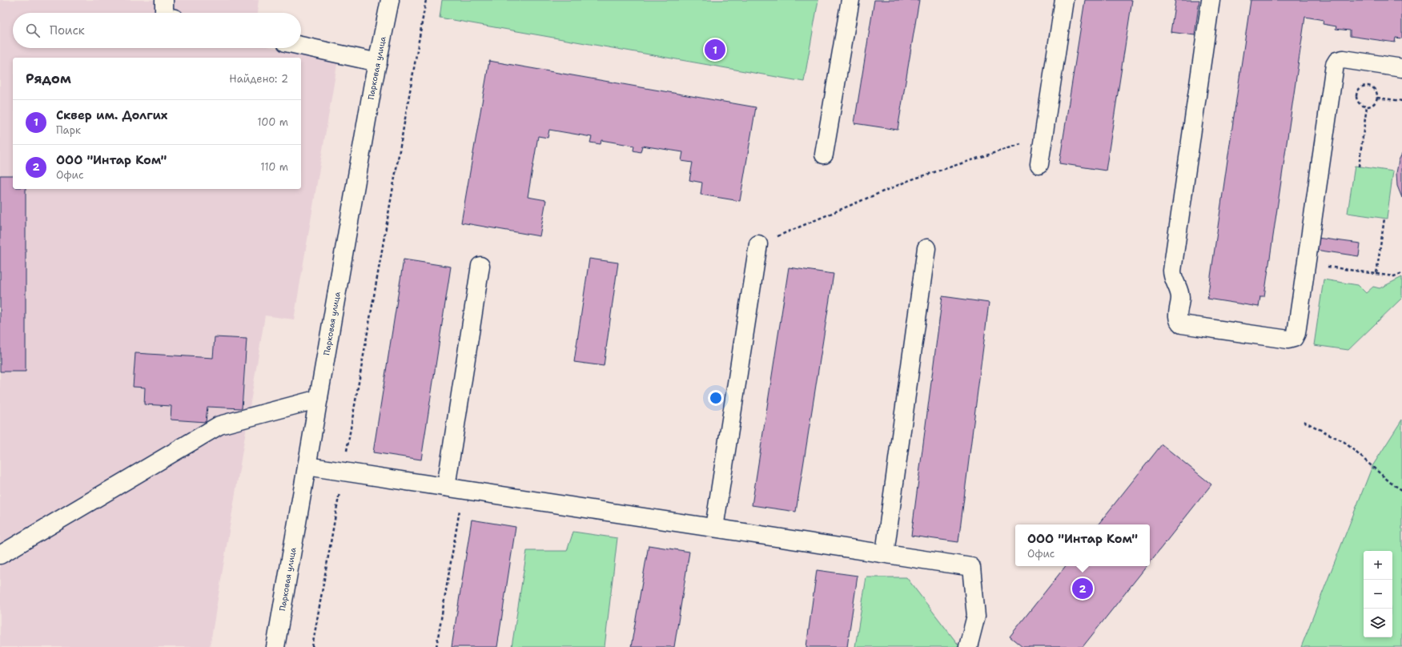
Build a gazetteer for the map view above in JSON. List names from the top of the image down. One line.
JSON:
{"streets":{"street":["Парковая улица"]},"page":{"search":"Поиск","pins":["1","2"],"heading":["Рядом","Найдено: 2"],"list":[{"mark":"1","name":"Сквер им. Долгих","note":"Парк","value":"100 m"},{"mark":"2","name":"ООО \"Интар Ком\"","note":"Офис","value":"110 m"}],"popup":["ООО \"Интар Ком\"","Офис"],"map_buttons":["+","−"]}}
